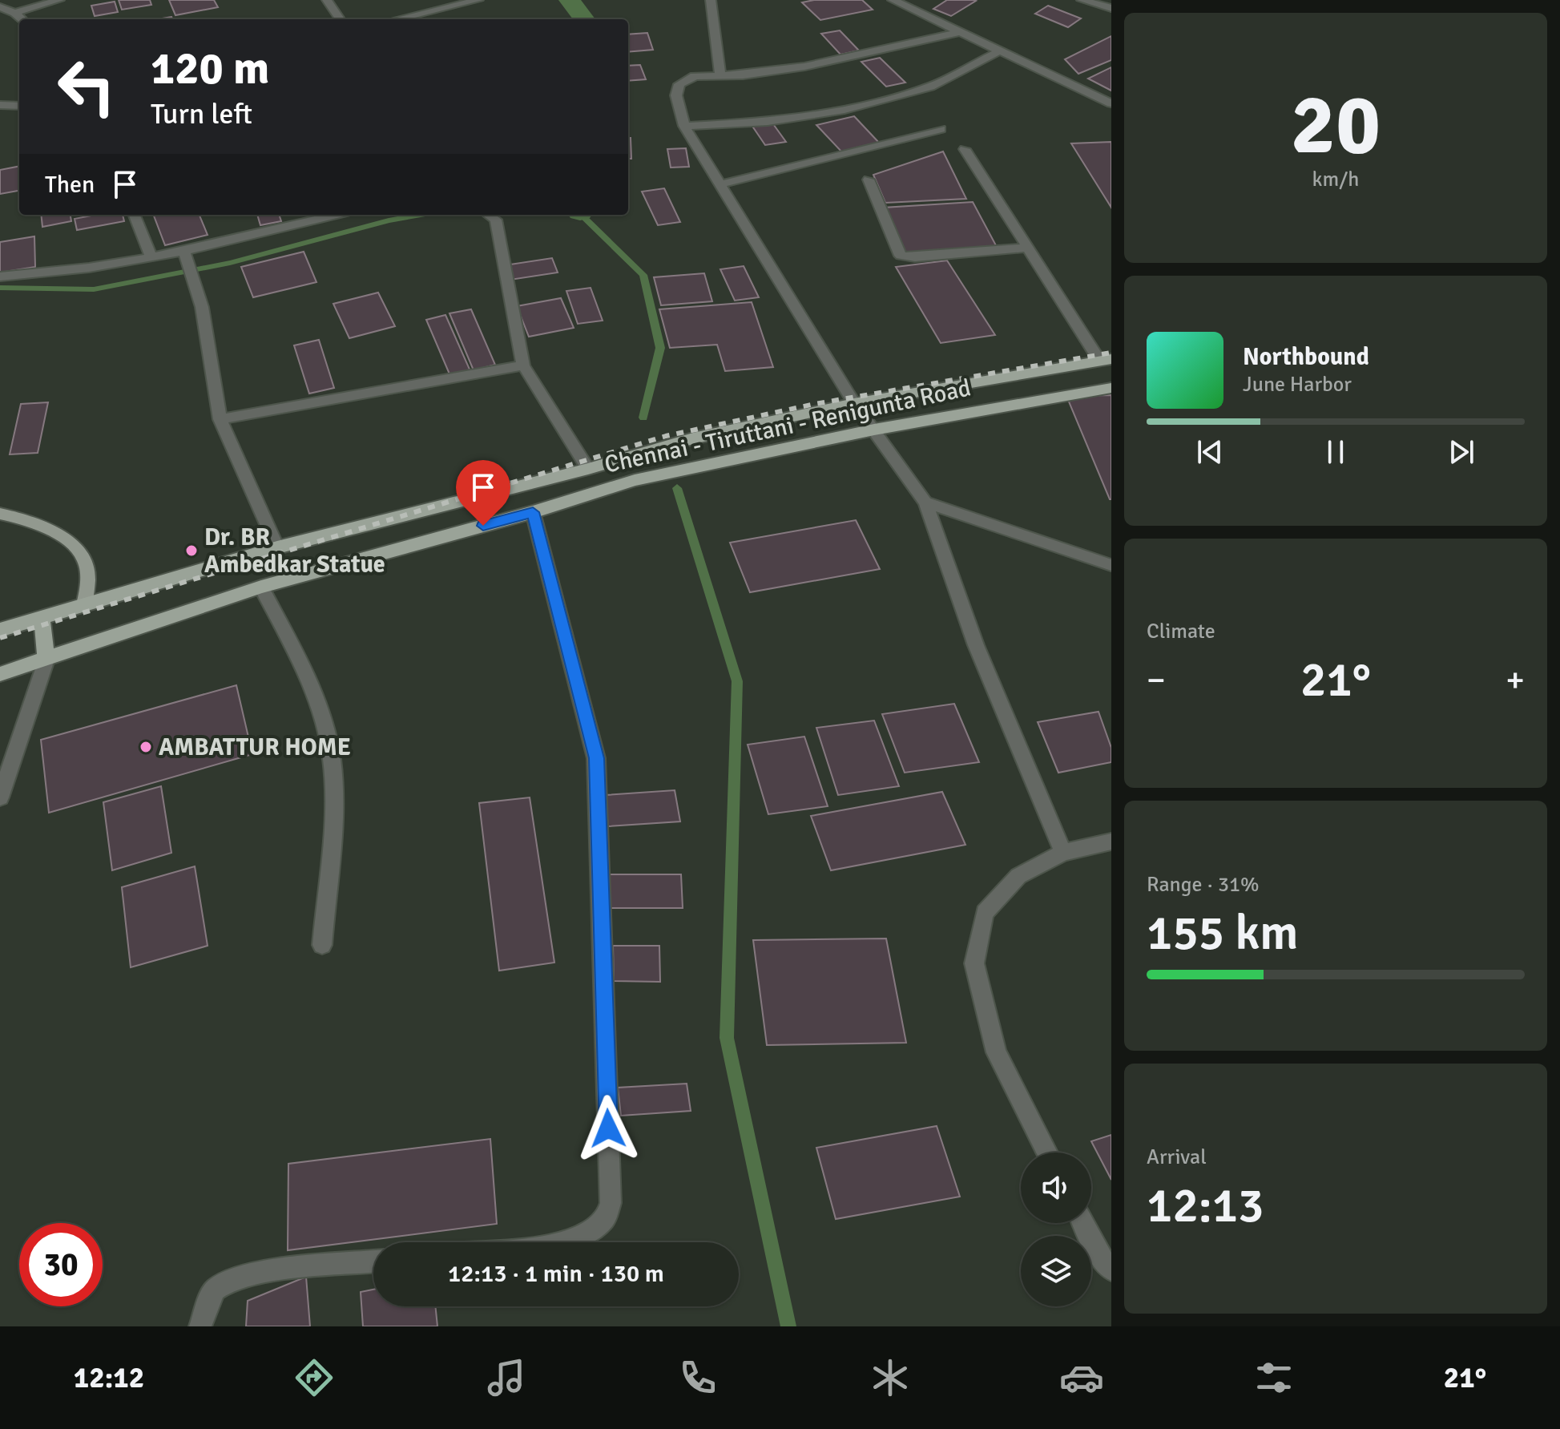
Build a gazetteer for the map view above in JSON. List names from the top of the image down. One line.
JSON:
{"streets":{"highway":["Chennai - Tiruttani - Renigunta Road"]},"places":["Dr. BR Ambedkar Statue","AMBATTUR HOME"],"page":{"tile":[["20","km/h"],"Climate",["Range · 31%","155 km"],["Arrival","12:13"]],"turn":["120 m","Turn left"],"then":"Then","song":["Northbound","June Harbor"],"heat":["−","21°","+"],"limit":"30","trip":"12:13 · 1 min · 130 m","tabs":["12:12","21°"]}}
